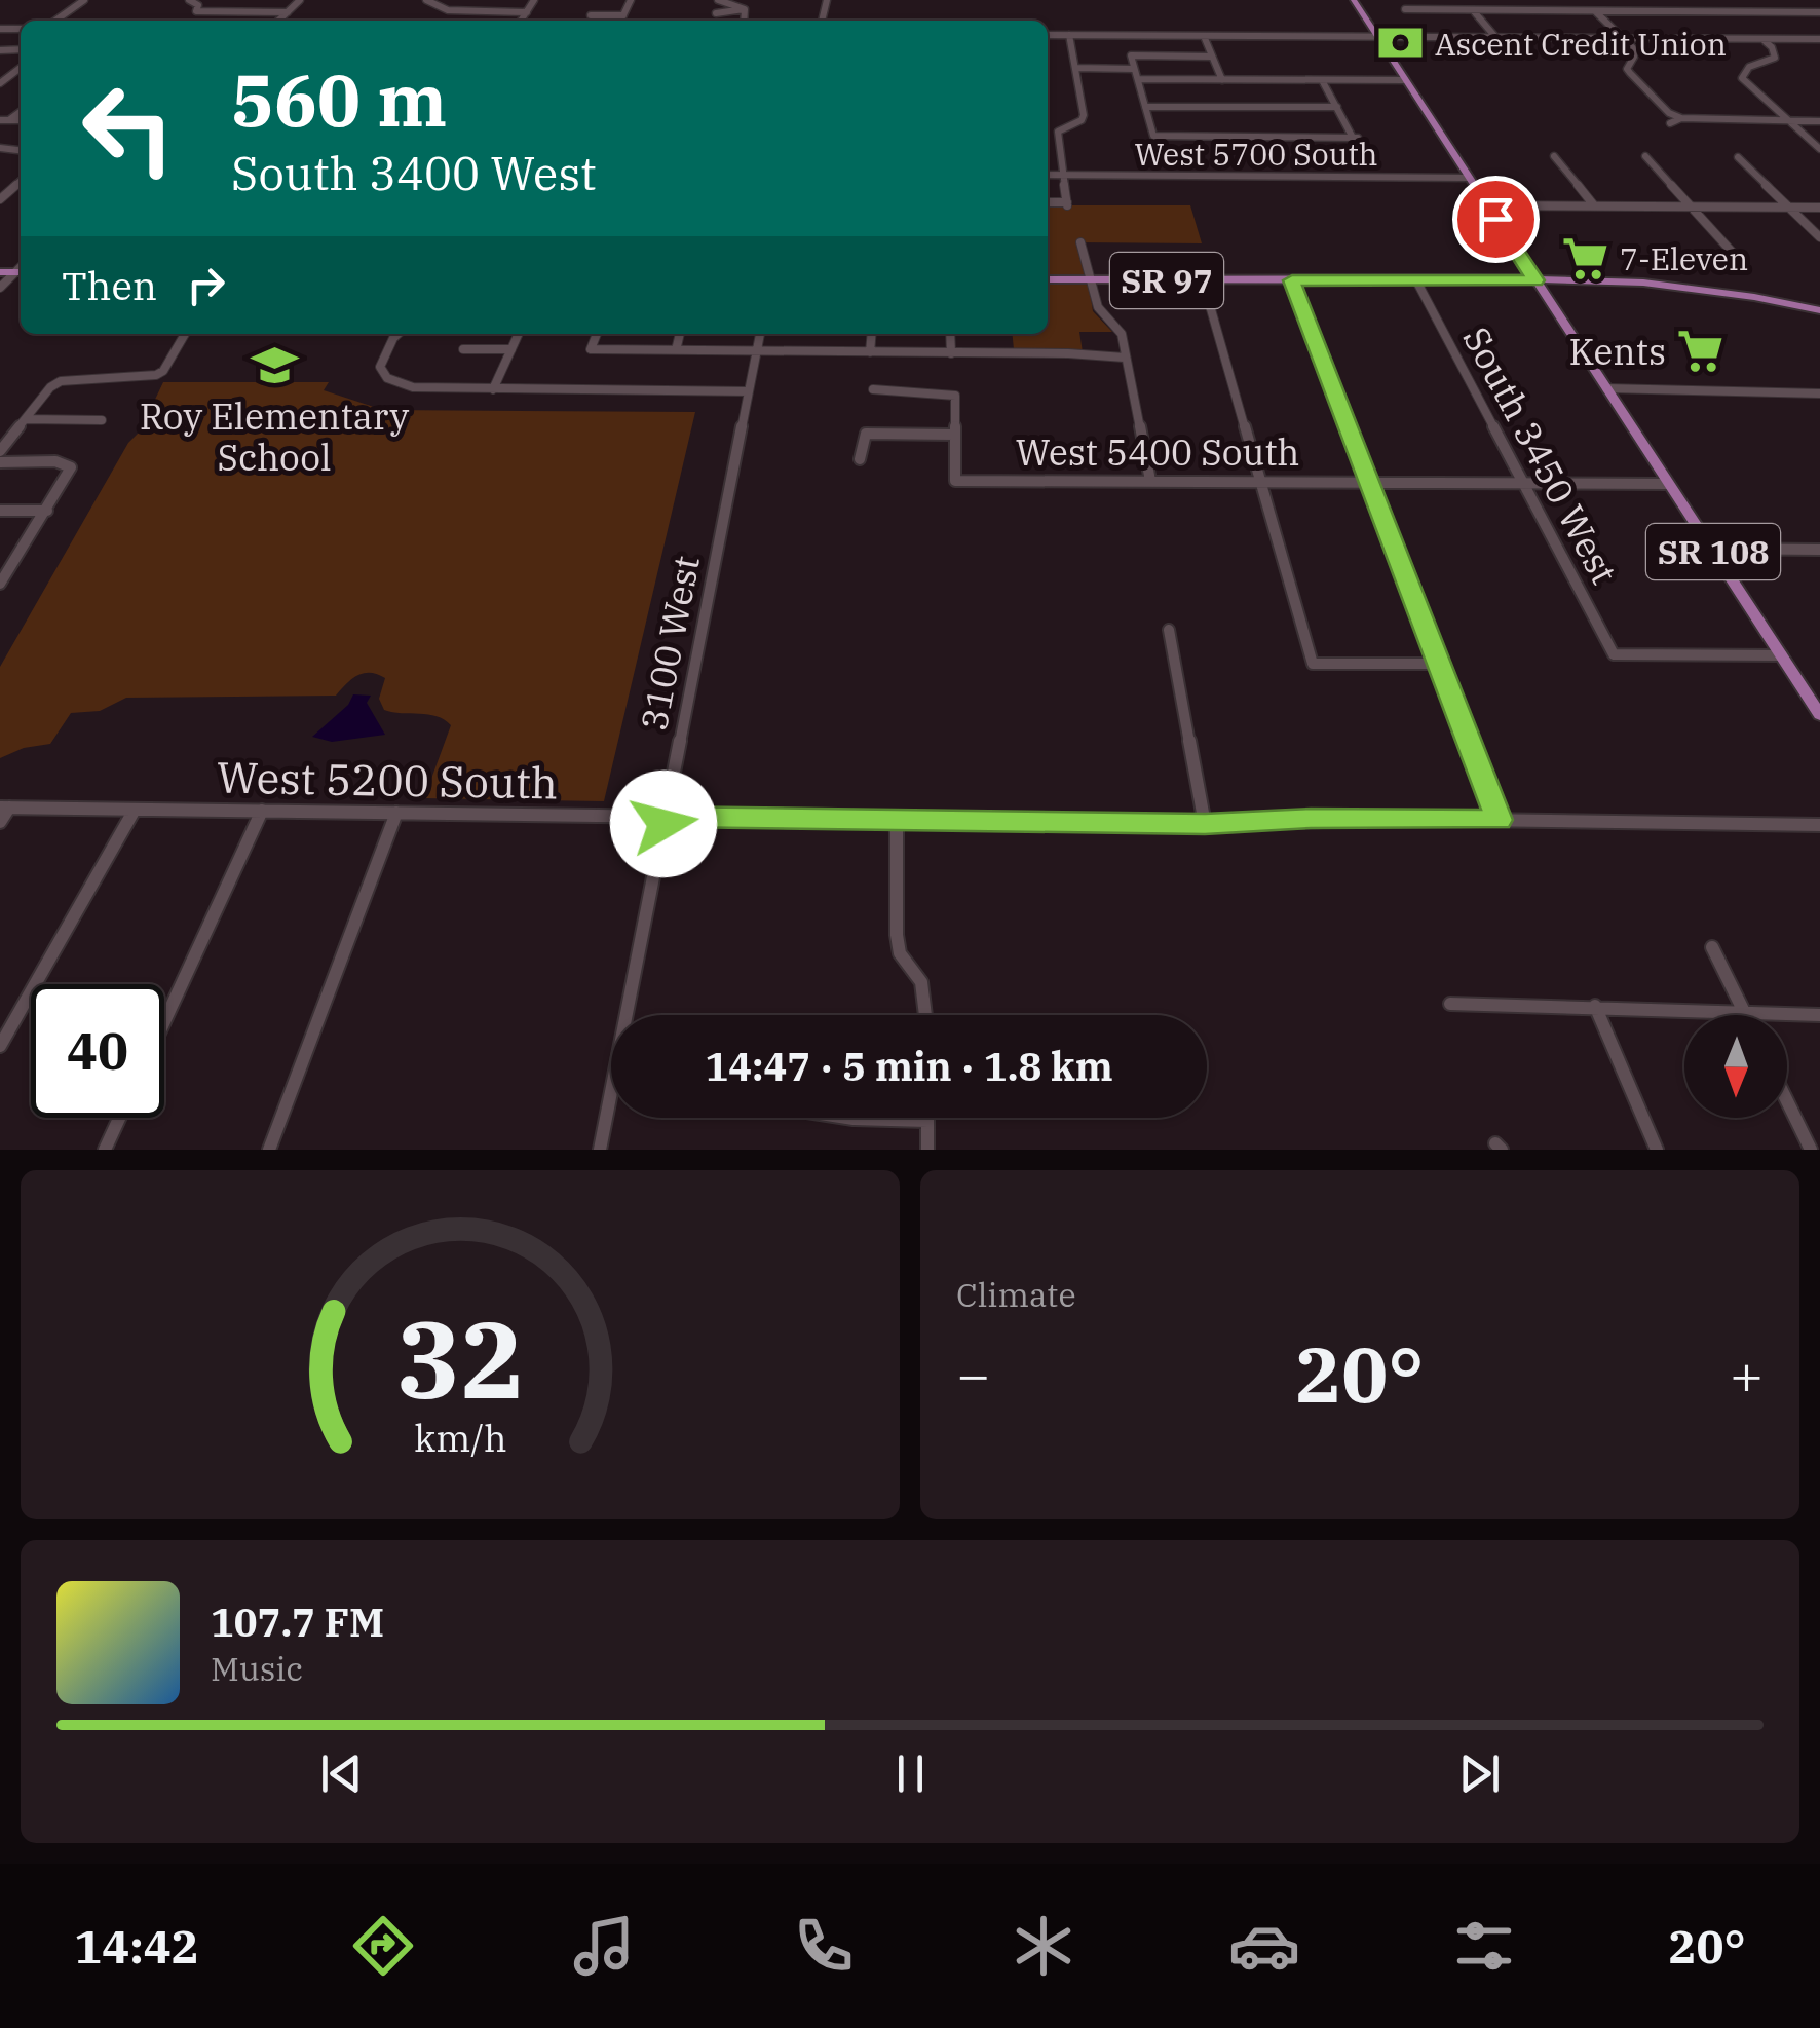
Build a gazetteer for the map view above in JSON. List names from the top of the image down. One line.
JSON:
{"streets":{"main road":["SR 97","SR 108"],"street":["West 5700 South","West 5400 South","South 3450 West","3100 West","West 5200 South"]},"crossings":[["West 5700 South","SR 108"],["SR 97","South 3450 West"],["SR 97","SR 108"],["West 5400 South","South 3450 West"],["West 5400 South","SR 108"],["South 3450 West","SR 108"],["3100 West","West 5200 South"]],"places":{"bank":["Ascent Credit Union"],"supermarket":["7-Eleven","Kents"],"school or university":["Roy Elementary School"]},"north":"bottom","page":{"turn":["560 m","South 3400 West"],"then":"Then","limit":"40","trip":"14:47 · 5 min · 1.8 km","tile":"Climate","heat":["−","20°","+"],"song":["107.7 FM","Music"],"tabs":["14:42","20°"],"gauge":["32","km/h"]}}
